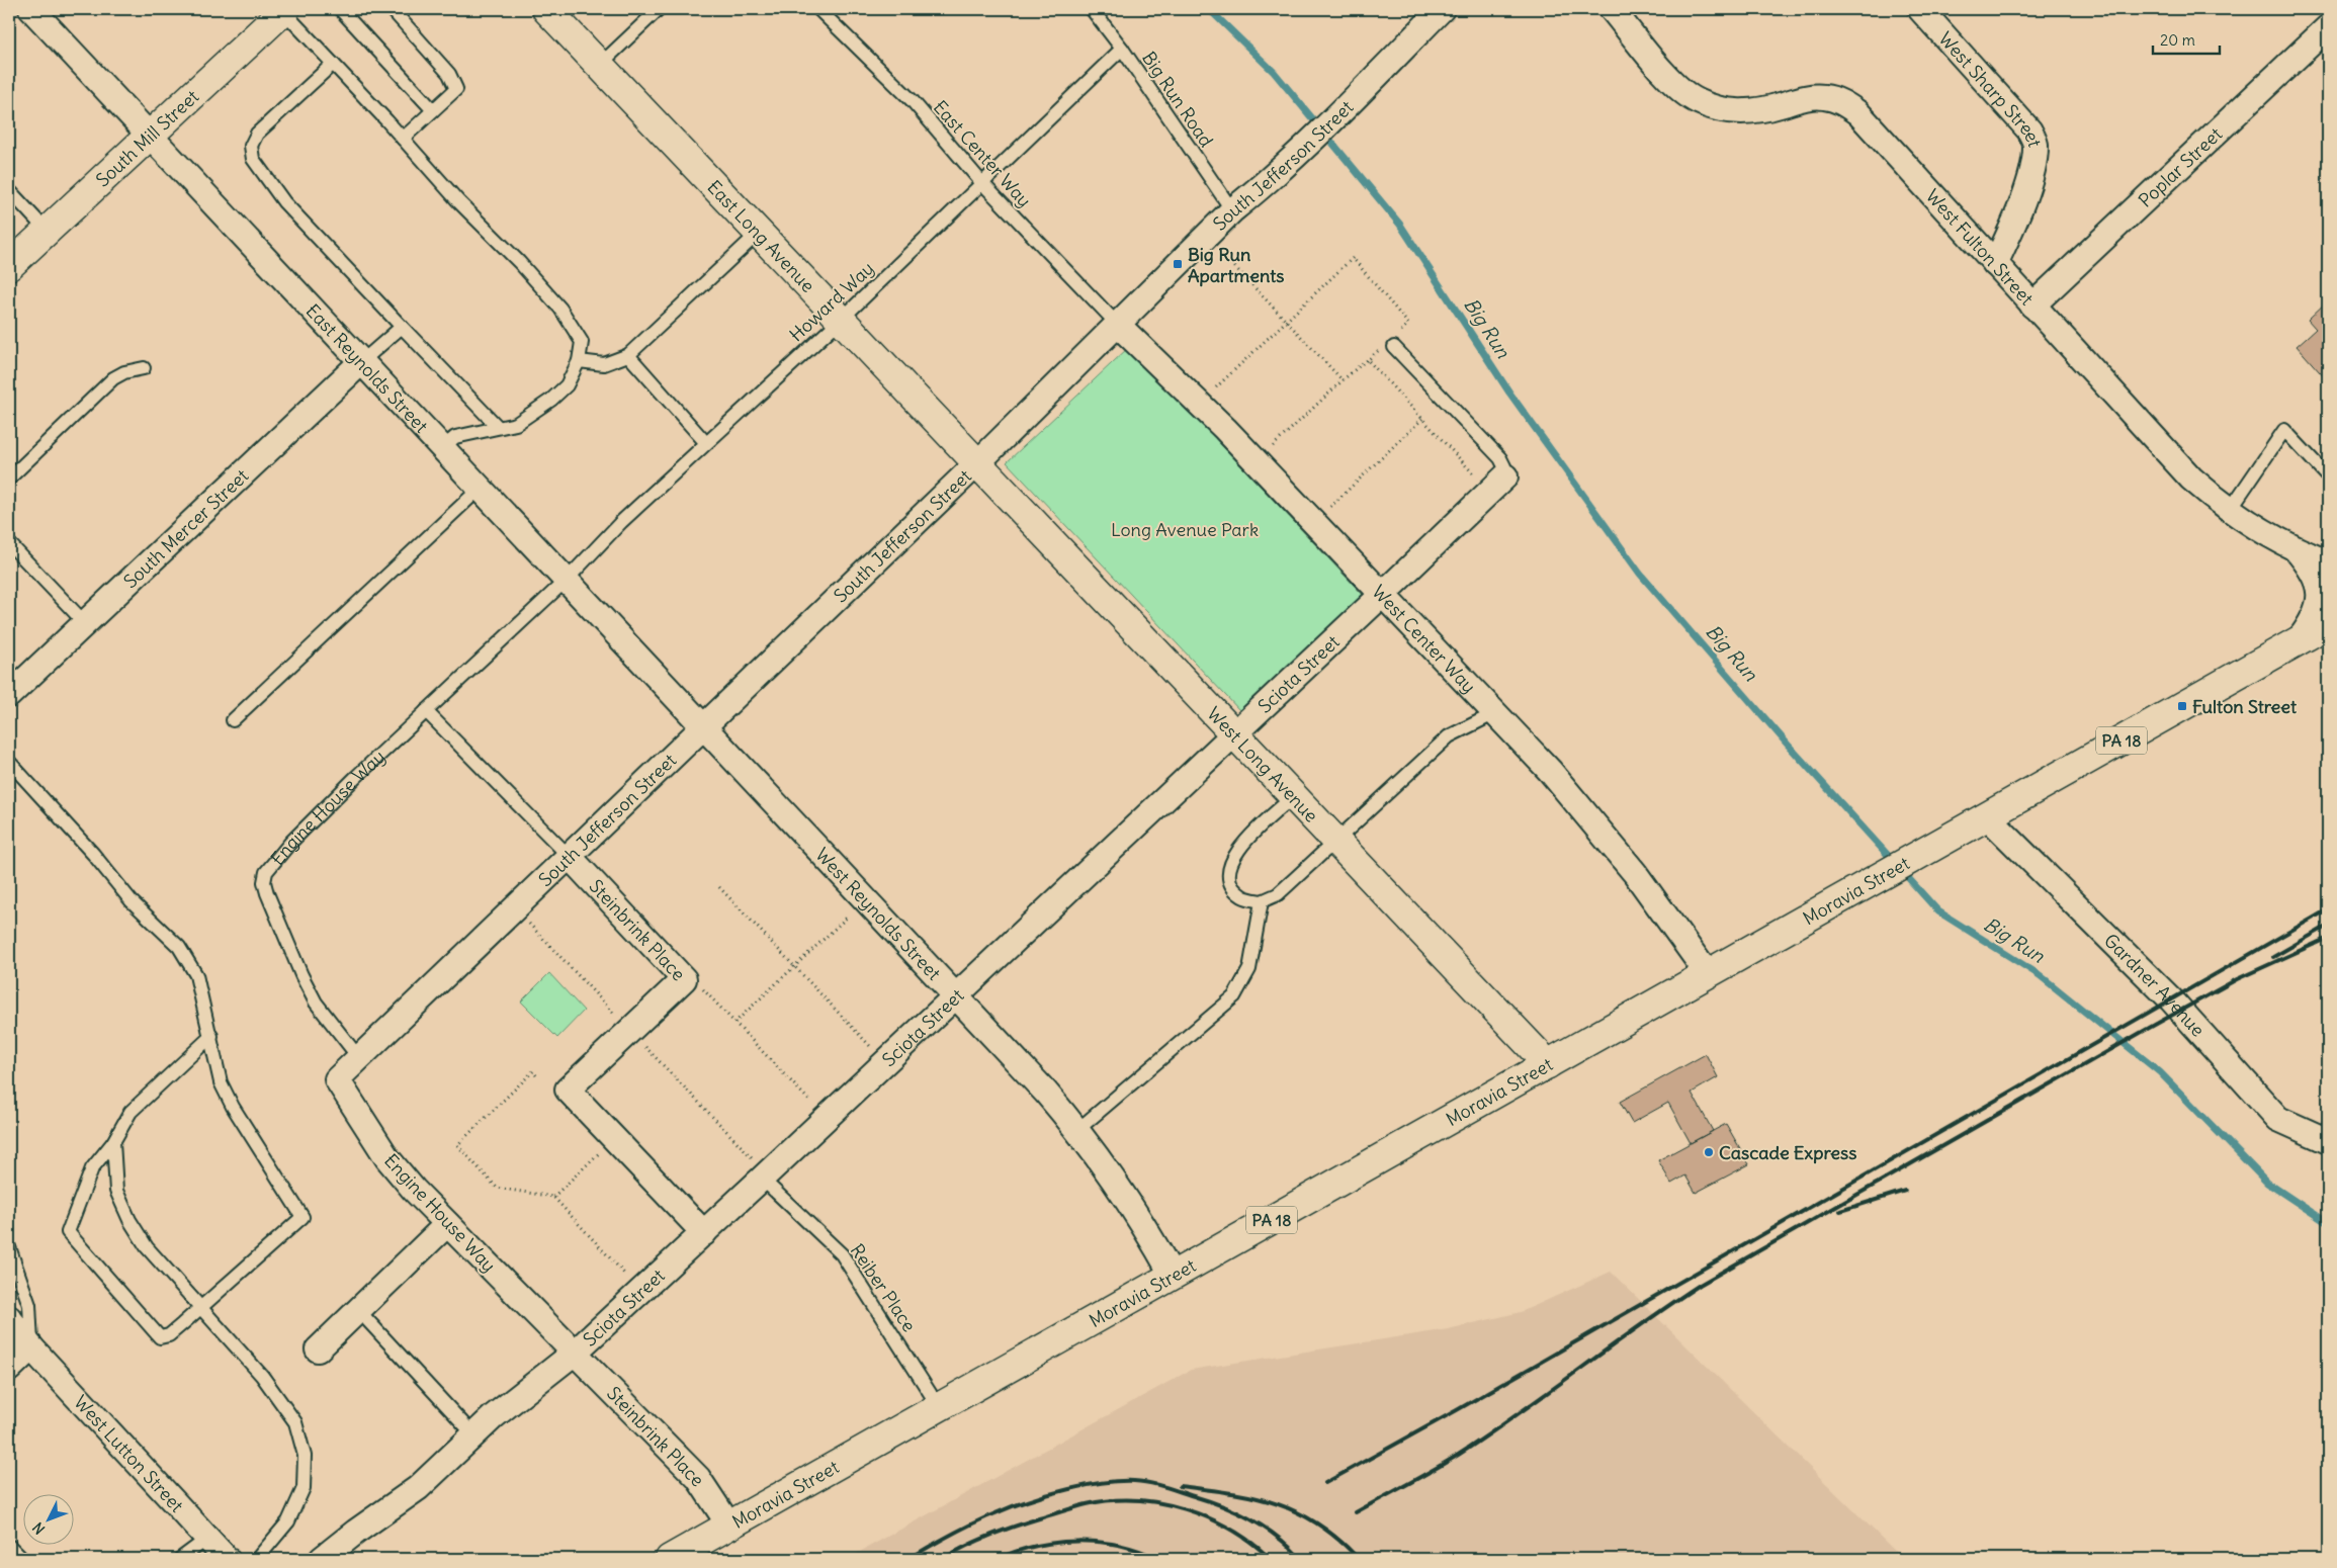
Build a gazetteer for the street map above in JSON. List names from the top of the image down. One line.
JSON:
{"streets":{"main road":["South Mill Street","East Long Avenue","PA 18","West Long Avenue","Moravia Street"],"street":["West Sharp Street","South Jefferson Street","Poplar Street","West Fulton Street","East Reynolds Street","South Mercer Street","West Center Way","Sciota Street","Engine House Way","West Reynolds Street","Steinbrink Place","Gardner Avenue","West Lutton Street"],"lane":["Big Run Road","East Center Way","Howard Way","Reiber Place"]},"crossings":[["West Sharp Street","West Fulton Street"],["Big Run Road","South Jefferson Street"],["Big Run Road","Howard Way"],["South Mill Street","East Reynolds Street"],["East Center Way","South Jefferson Street"],["East Center Way","Howard Way"],["East Center Way","West Center Way"],["South Jefferson Street","East Long Avenue"],["South Jefferson Street","East Reynolds Street"],["South Jefferson Street","West Center Way"],["South Jefferson Street","West Long Avenue"],["South Jefferson Street","Engine House Way"],["South Jefferson Street","West Reynolds Street"],["South Jefferson Street","Steinbrink Place"],["Poplar Street","West Fulton Street"],["East Long Avenue","Howard Way"],["East Long Avenue","West Long Avenue"],["Howard Way","East Reynolds Street"],["Howard Way","Engine House Way"],["East Reynolds Street","South Mercer Street"],["East Reynolds Street","Engine House Way"],["East Reynolds Street","West Reynolds Street"],["West Center Way","Sciota Street"],["West Center Way","Moravia Street"],["Sciota Street","West Long Avenue"],["Sciota Street","Engine House Way"],["Sciota Street","West Reynolds Street"],["Sciota Street","Steinbrink Place"],["Sciota Street","Reiber Place"],["West Long Avenue","Moravia Street"],["Engine House Way","Steinbrink Place"],["Moravia Street","West Reynolds Street"],["Moravia Street","Steinbrink Place"],["Moravia Street","Gardner Avenue"],["Moravia Street","Reiber Place"]],"water":["Big Run"],"parks":["Long Avenue Park"],"places":{"transit":["Big Run Apartments","Fulton Street"],"other":["Cascade Express"]},"scale_bar":"20 m","north":"bottom left"}
